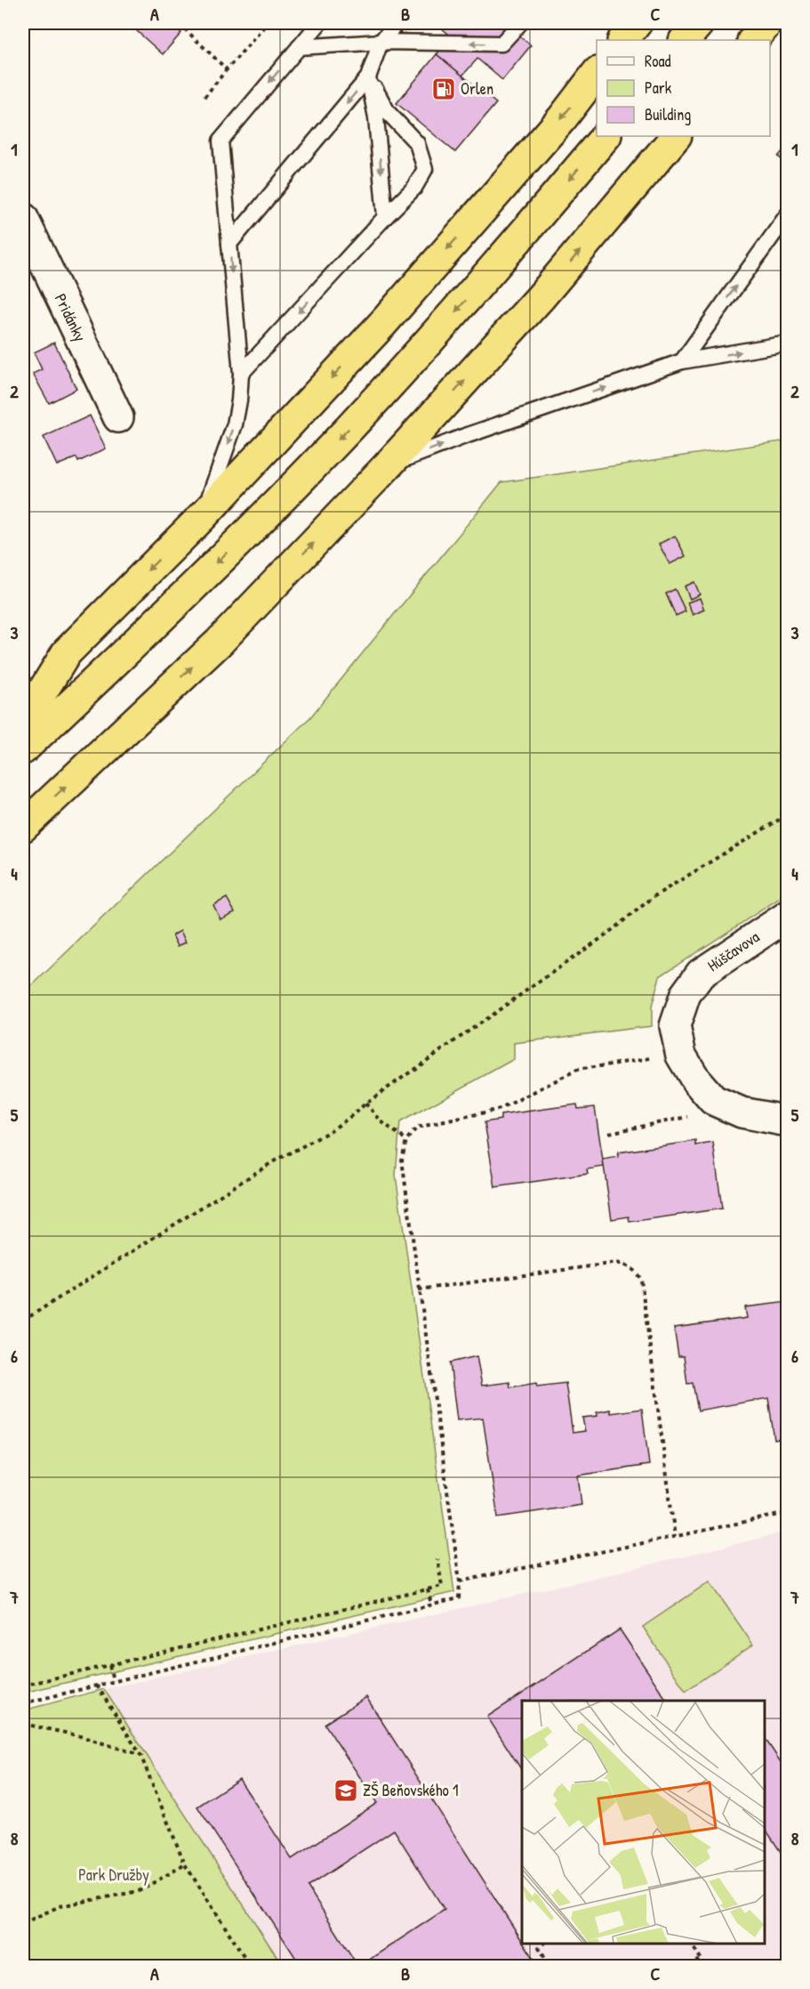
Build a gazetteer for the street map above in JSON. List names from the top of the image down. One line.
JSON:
{"streets":{"street":["Pridánky","Húščavova"]},"parks":["Park Družby"],"places":{"fuel station":["Orlen"],"school or university":["ZŠ Beňovského 1"]},"legend":["Road","Park","Building"],"grid":{"columns":["A","B","C"],"rows":["1","2","3","4","5","6","7","8"]}}
